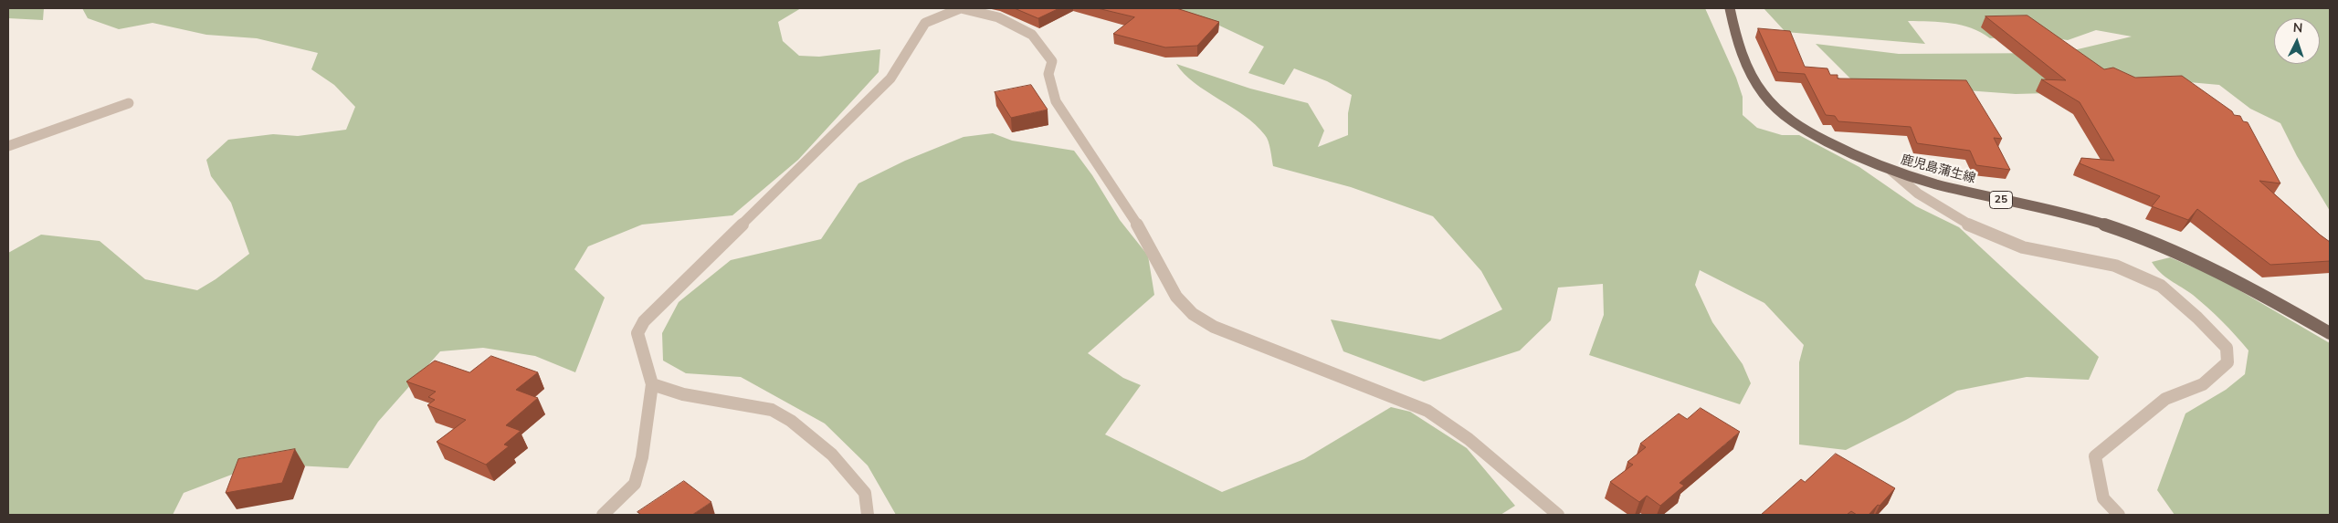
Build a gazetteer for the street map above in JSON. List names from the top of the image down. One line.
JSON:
{"streets":{"main road":["鹿児島蒲生線","25"]},"north":"top"}
